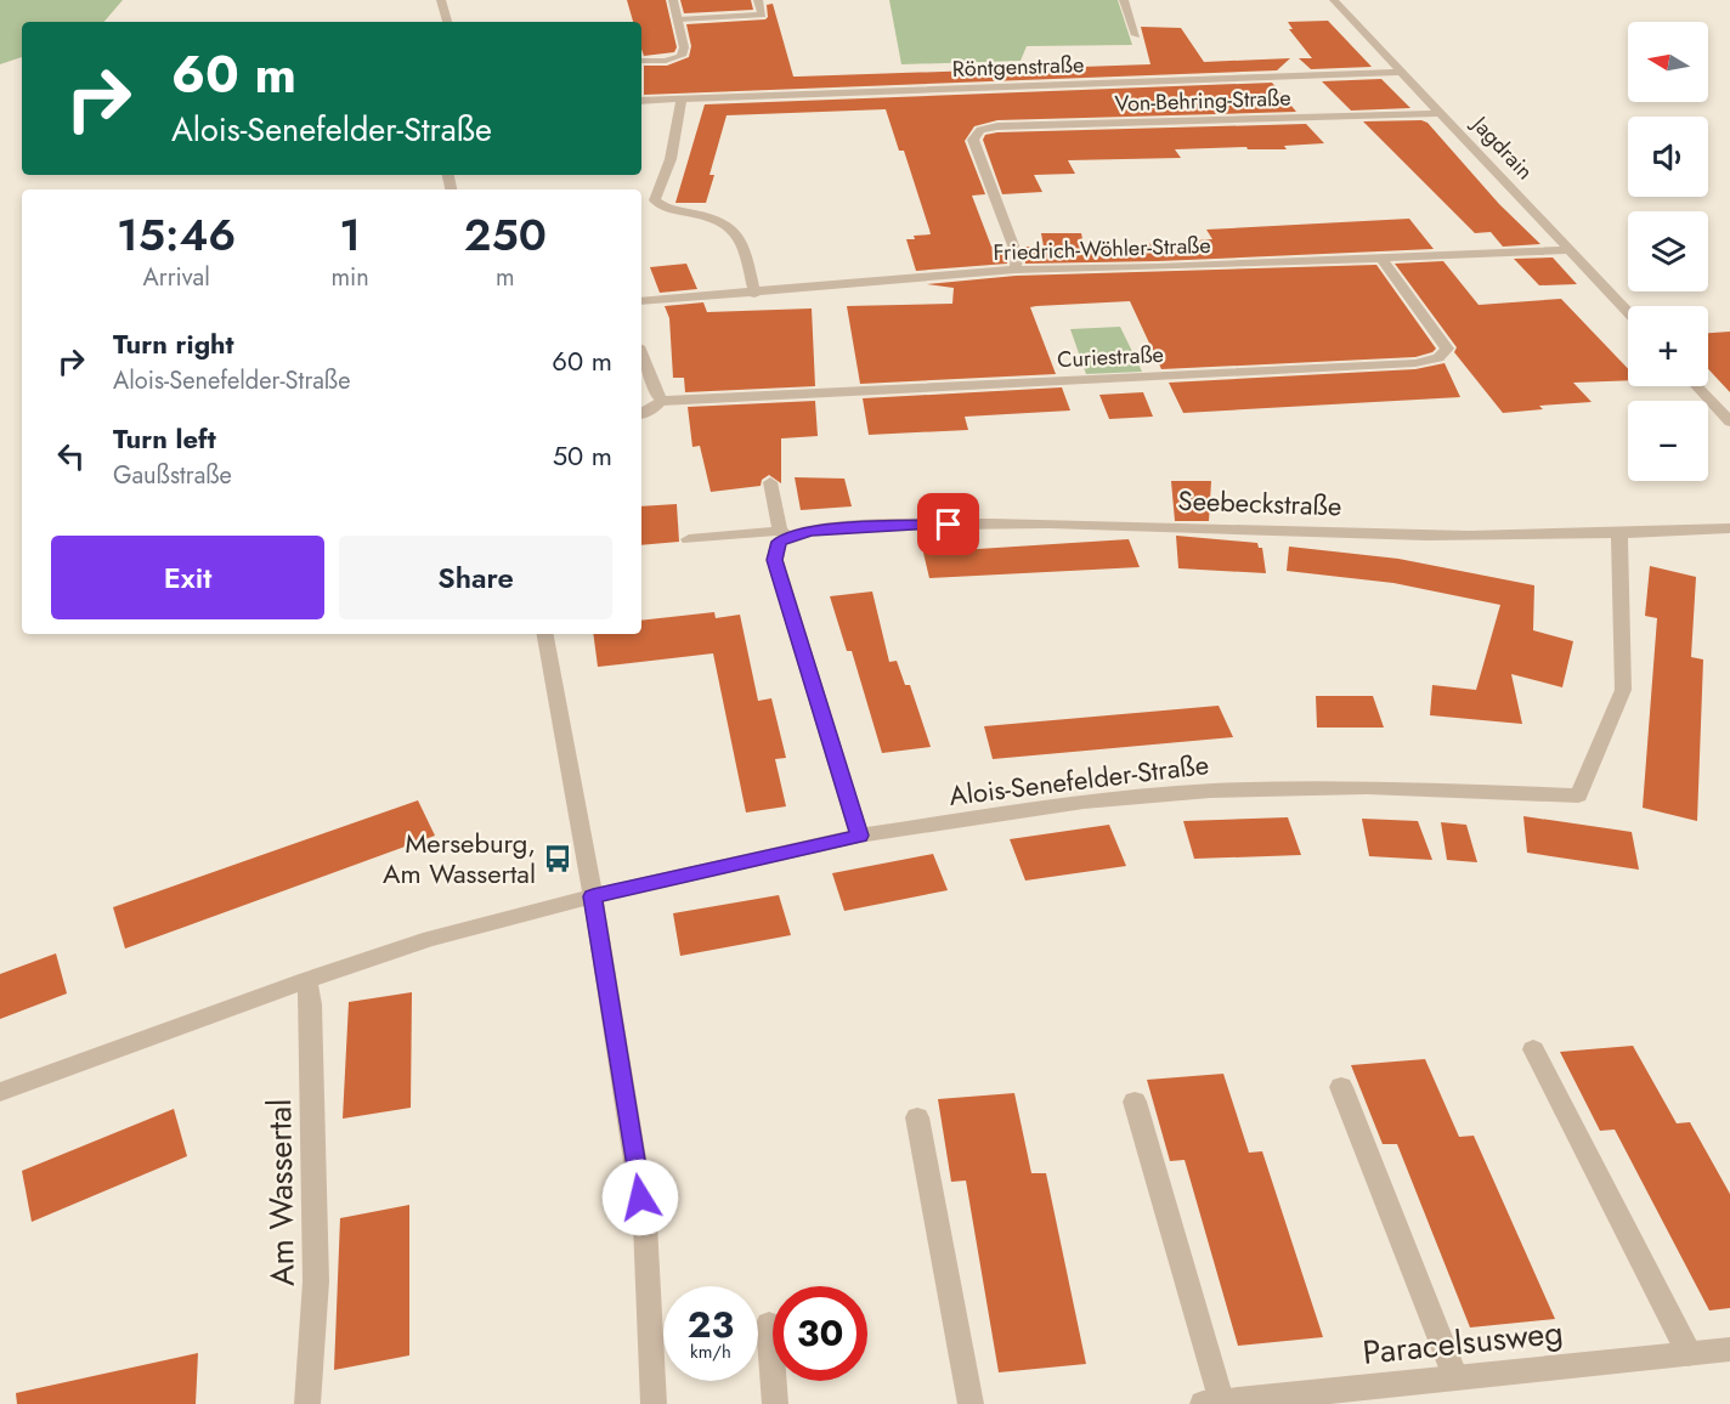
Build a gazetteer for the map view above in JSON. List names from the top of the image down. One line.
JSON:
{"streets":{"street":["Röntgenstraße","Von-Behring-Straße","Jagdrain","Friedrich-Wöhler-Straße","Curiestraße","Seebeckstraße","Alois-Senefelder-Straße","Am Wassertal","Paracelsusweg"]},"crossings":[["Röntgenstraße","Jagdrain"],["Von-Behring-Straße","Jagdrain"],["Von-Behring-Straße","Friedrich-Wöhler-Straße"],["Jagdrain","Friedrich-Wöhler-Straße"],["Friedrich-Wöhler-Straße","Curiestraße"],["Seebeckstraße","Alois-Senefelder-Straße"]],"places":{"bus stop":["Merseburg, Am Wassertal"]},"north":"left","page":{"map_buttons":["+","−"],"turn":["60 m","Alois-Senefelder-Straße"],"eta":["15:46","Arrival","1","min","250","m"],"list":[{"name":"Turn right","note":"Alois-Senefelder-Straße","value":"60 m"},{"name":"Turn left","note":"Gaußstraße","value":"50 m"}],"buttons":["Exit","Share"],"speed":"23 km/h","limit":"30"}}
